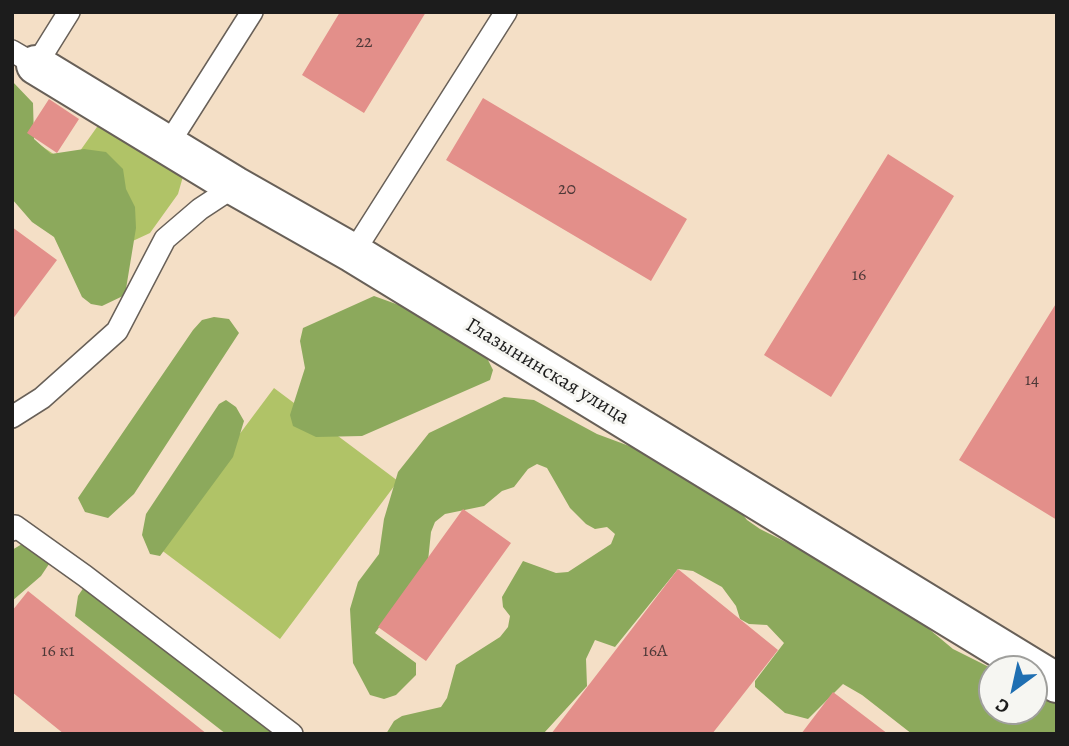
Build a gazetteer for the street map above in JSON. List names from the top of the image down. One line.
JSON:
{"streets":{"street":["Глазынинская улица"]},"house_numbers":["22","20","16","14","16 к1","16А"],"north":"bottom left"}
